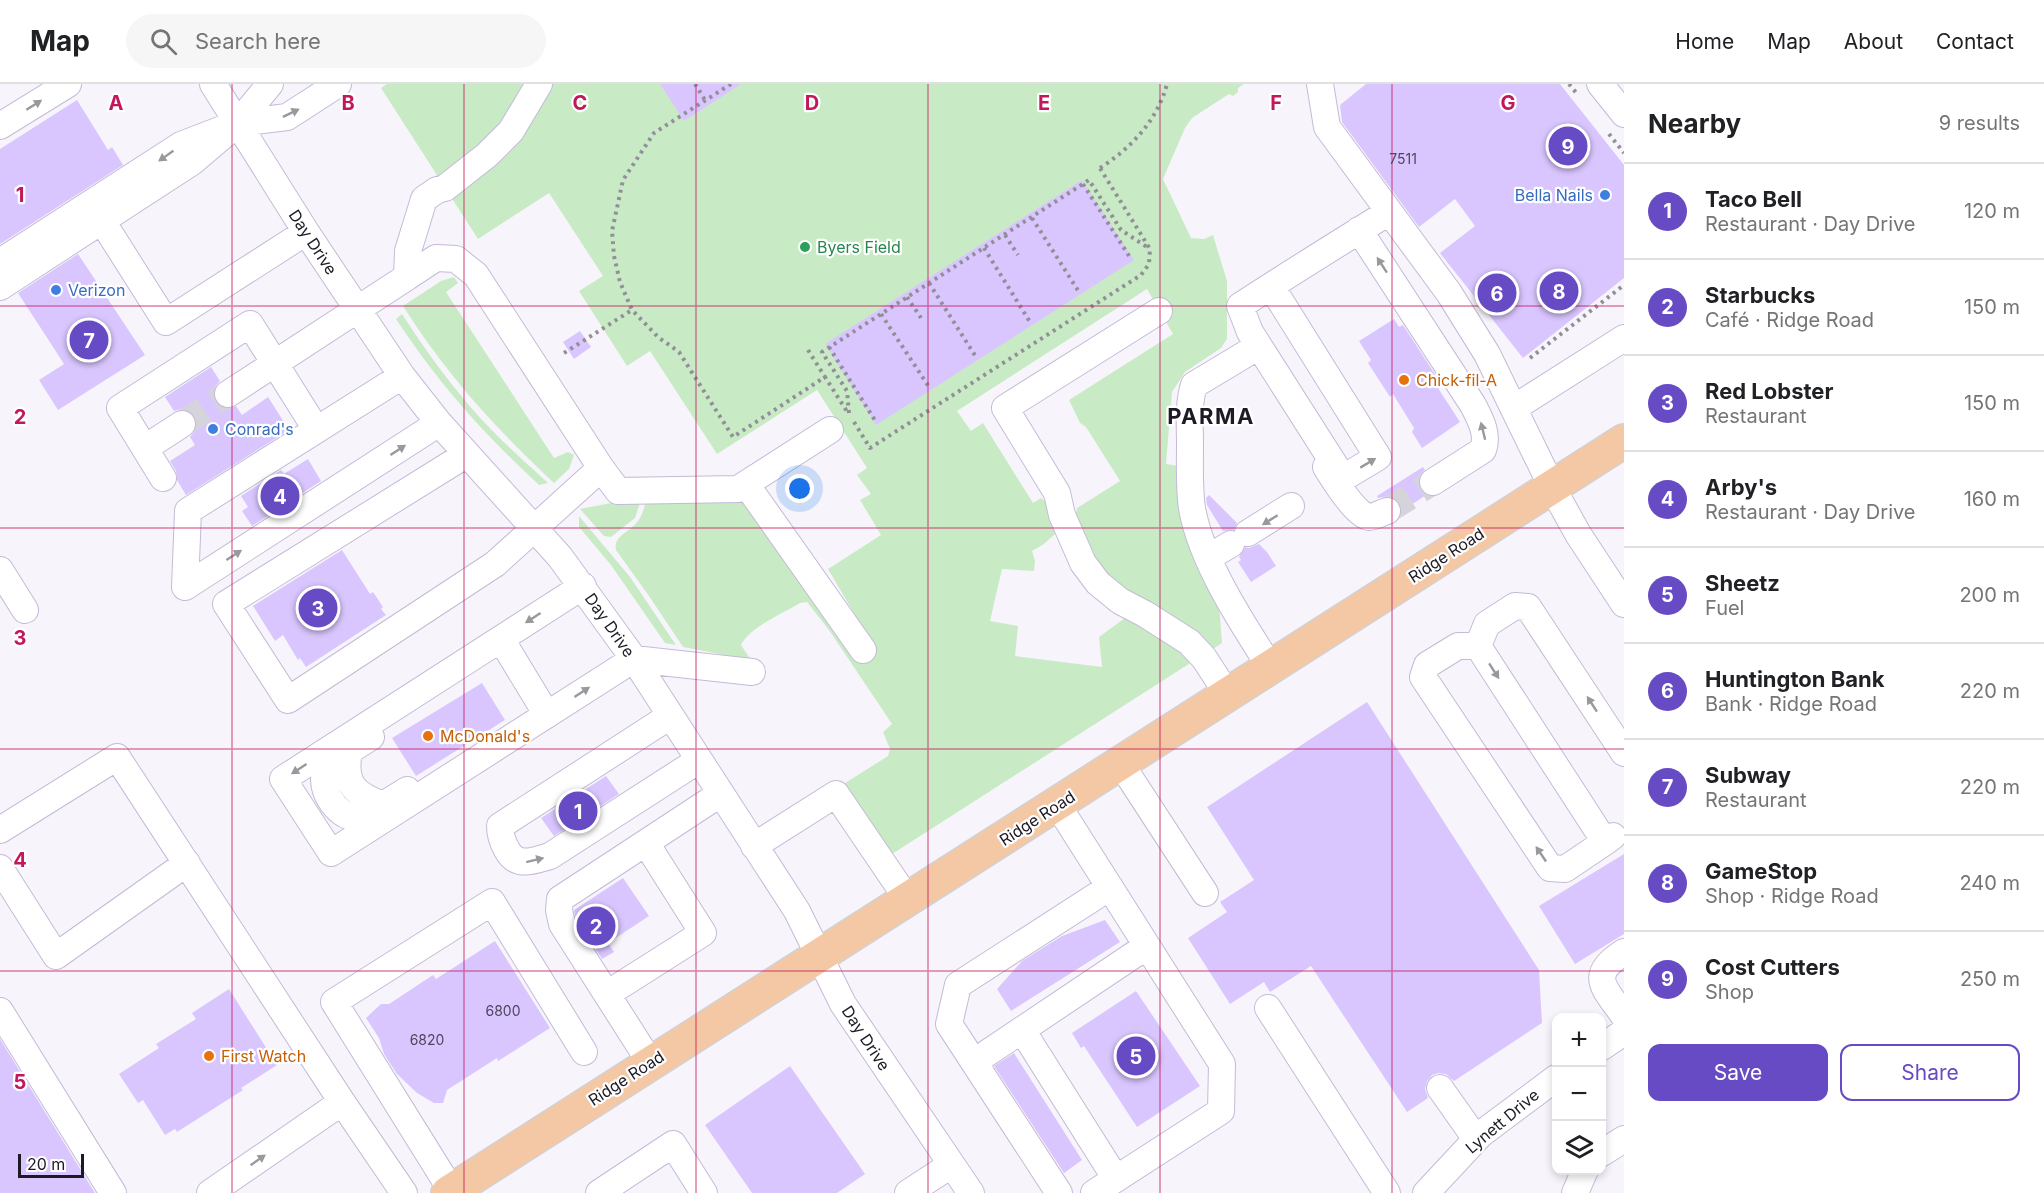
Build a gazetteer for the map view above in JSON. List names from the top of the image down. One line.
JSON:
{"streets":{"main road":["Ridge Road"],"street":["Day Drive","Lynett Drive"]},"crossings":[["Day Drive","Ridge Road"]],"districts":["PARMA"],"places":["Bella Nails","Byers Field","Verizon","Chick-fil-A","Conrad's","McDonald's","First Watch"],"house_numbers":["7511","6800","6820"],"scale_bar":"20 m","page":{"header":"Map","search":"Search here","nav":["Home","Map","About","Contact"],"heading":["Nearby","9 results"],"pins":["9","8","6","7","4","3","1","2","5"],"list":[{"mark":"1","name":"Taco Bell","note":"Restaurant · Day Drive","value":"120 m"},{"mark":"2","name":"Starbucks","note":"Café · Ridge Road","value":"150 m"},{"mark":"3","name":"Red Lobster","note":"Restaurant","value":"150 m"},{"mark":"4","name":"Arby's","note":"Restaurant · Day Drive","value":"160 m"},{"mark":"5","name":"Sheetz","note":"Fuel","value":"200 m"},{"mark":"6","name":"Huntington Bank","note":"Bank · Ridge Road","value":"220 m"},{"mark":"7","name":"Subway","note":"Restaurant","value":"220 m"},{"mark":"8","name":"GameStop","note":"Shop · Ridge Road","value":"240 m"},{"mark":"9","name":"Cost Cutters","note":"Shop","value":"250 m"}],"map_buttons":["+","−"],"buttons":["Save","Share"],"scale":"20 m"},"grid":{"columns":["A","B","C","D","E","F","G"],"rows":["1","2","3","4","5"]}}
